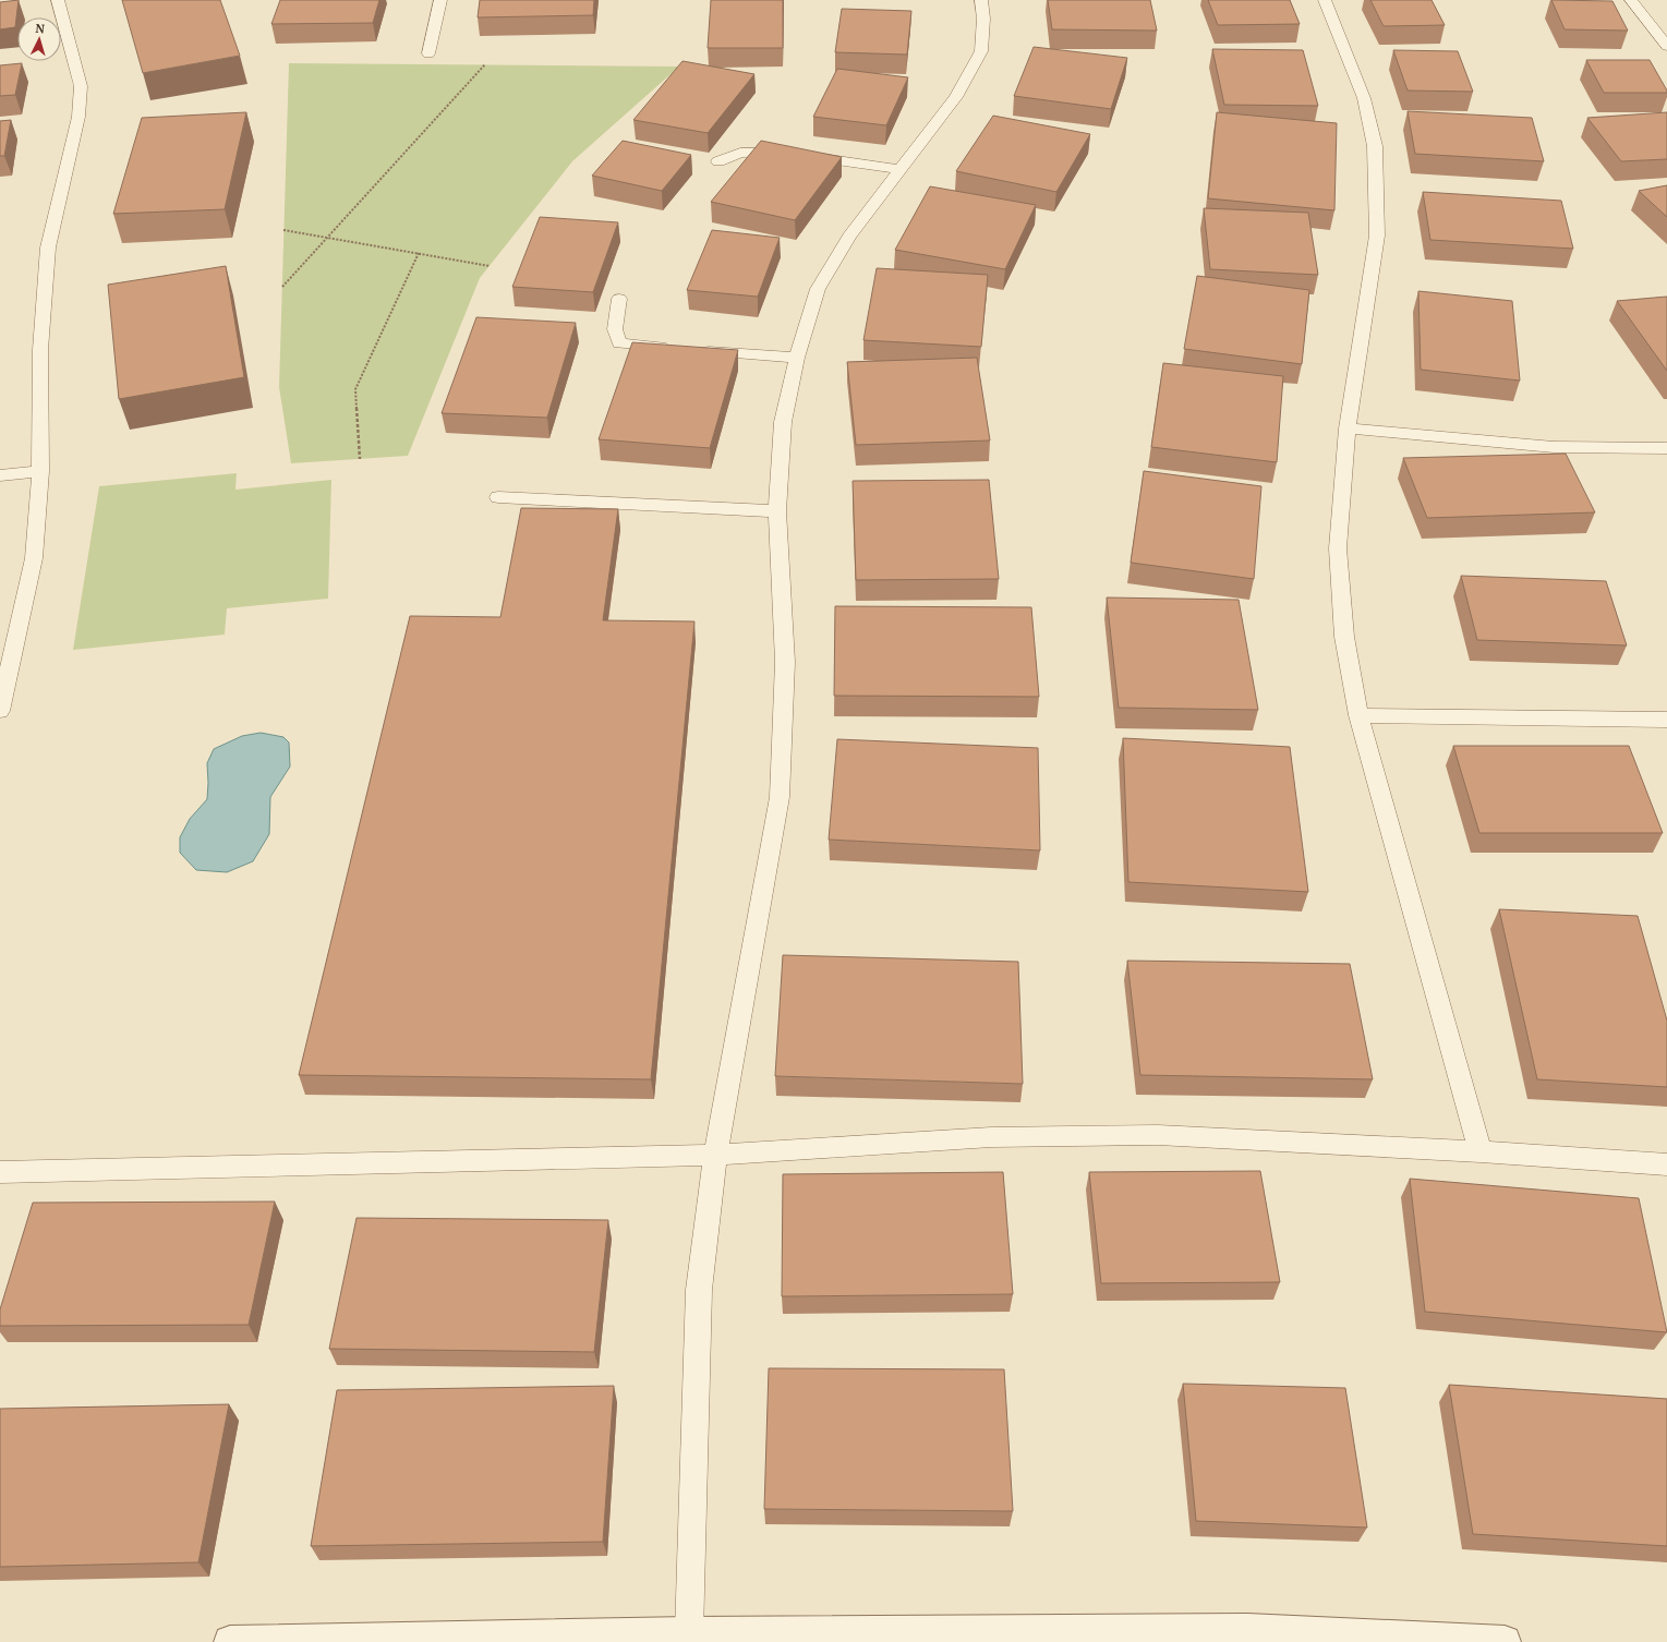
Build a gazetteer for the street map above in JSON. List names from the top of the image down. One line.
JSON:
{"north":"top"}
